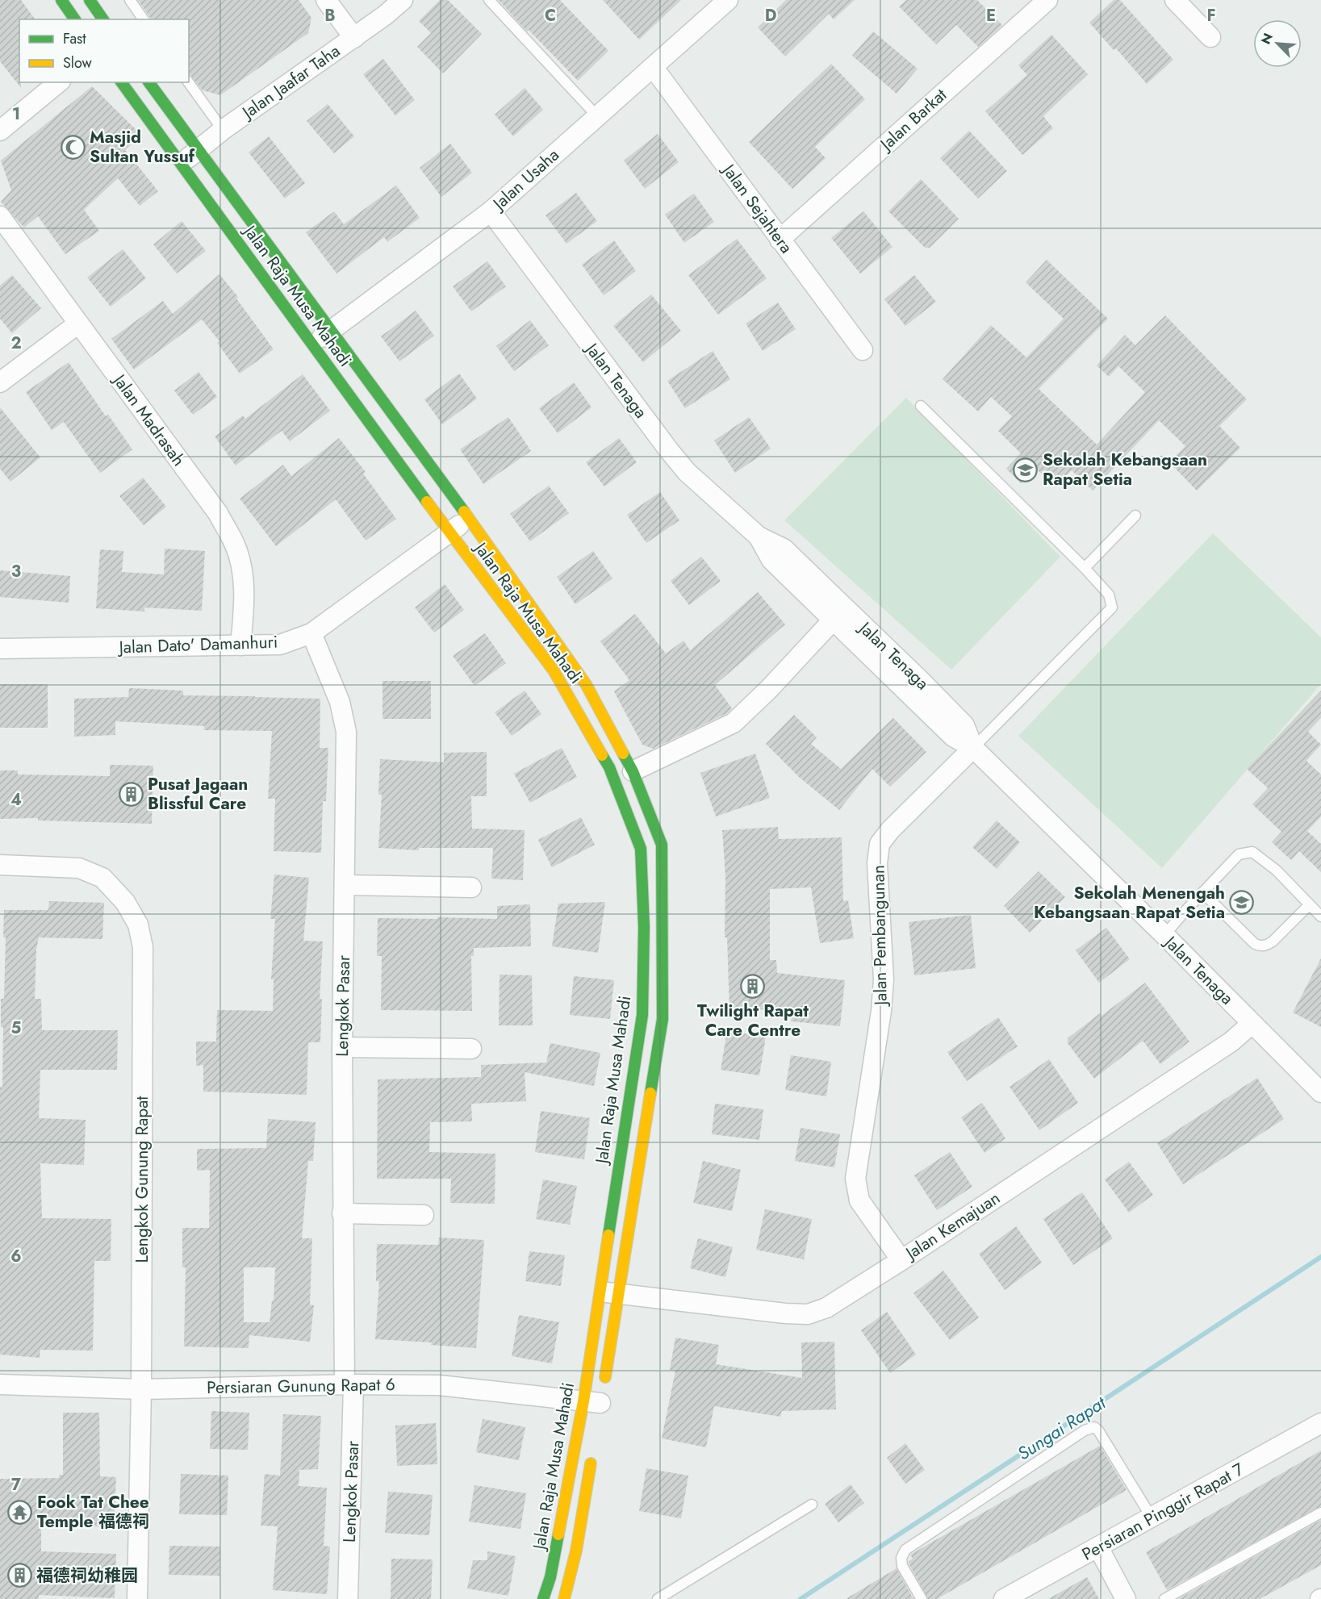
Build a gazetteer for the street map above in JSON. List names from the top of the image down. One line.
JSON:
{"streets":{"main road":["Jalan Raja Musa Mahadi"],"street":["Jalan Jaafar Taha","Jalan Barkat","Jalan Usaha","Jalan Sejahtera","Jalan Tenaga","Jalan Madrasah","Jalan Dato' Damanhuri","Jalan Pembangunan","Lengkok Pasar","Lengkok Gunung Rapat","Jalan Kemajuan","Persiaran Gunung Rapat 6","Persiaran Pinggir Rapat 7"]},"crossings":[["Jalan Jaafar Taha","Jalan Raja Musa Mahadi"],["Jalan Barkat","Jalan Sejahtera"],["Jalan Usaha","Jalan Sejahtera"],["Jalan Usaha","Jalan Raja Musa Mahadi"],["Jalan Usaha","Jalan Tenaga"],["Jalan Raja Musa Mahadi","Jalan Dato' Damanhuri"],["Jalan Raja Musa Mahadi","Jalan Kemajuan"],["Jalan Raja Musa Mahadi","Persiaran Gunung Rapat 6"],["Jalan Tenaga","Jalan Pembangunan"],["Jalan Tenaga","Jalan Kemajuan"],["Jalan Madrasah","Jalan Dato' Damanhuri"],["Jalan Dato' Damanhuri","Lengkok Pasar"],["Jalan Pembangunan","Jalan Kemajuan"],["Lengkok Pasar","Persiaran Gunung Rapat 6"],["Lengkok Gunung Rapat","Persiaran Gunung Rapat 6"]],"water":["Sungai Rapat"],"places":{"mosque":["Masjid Sultan Yussuf"],"school or university":["Sekolah Kebangsaan Rapat Setia","Sekolah Menengah Kebangsaan Rapat Setia"],"building":["Pusat Jagaan Blissful Care","Twilight Rapat Care Centre","福德祠幼稚园"],"temple":["Fook Tat Chee Temple 福德祠"]},"legend":["Fast","Slow"],"north":"top left","grid":{"columns":["B","C","D","E","F"],"rows":["1","2","3","4","5","6","7"]}}
